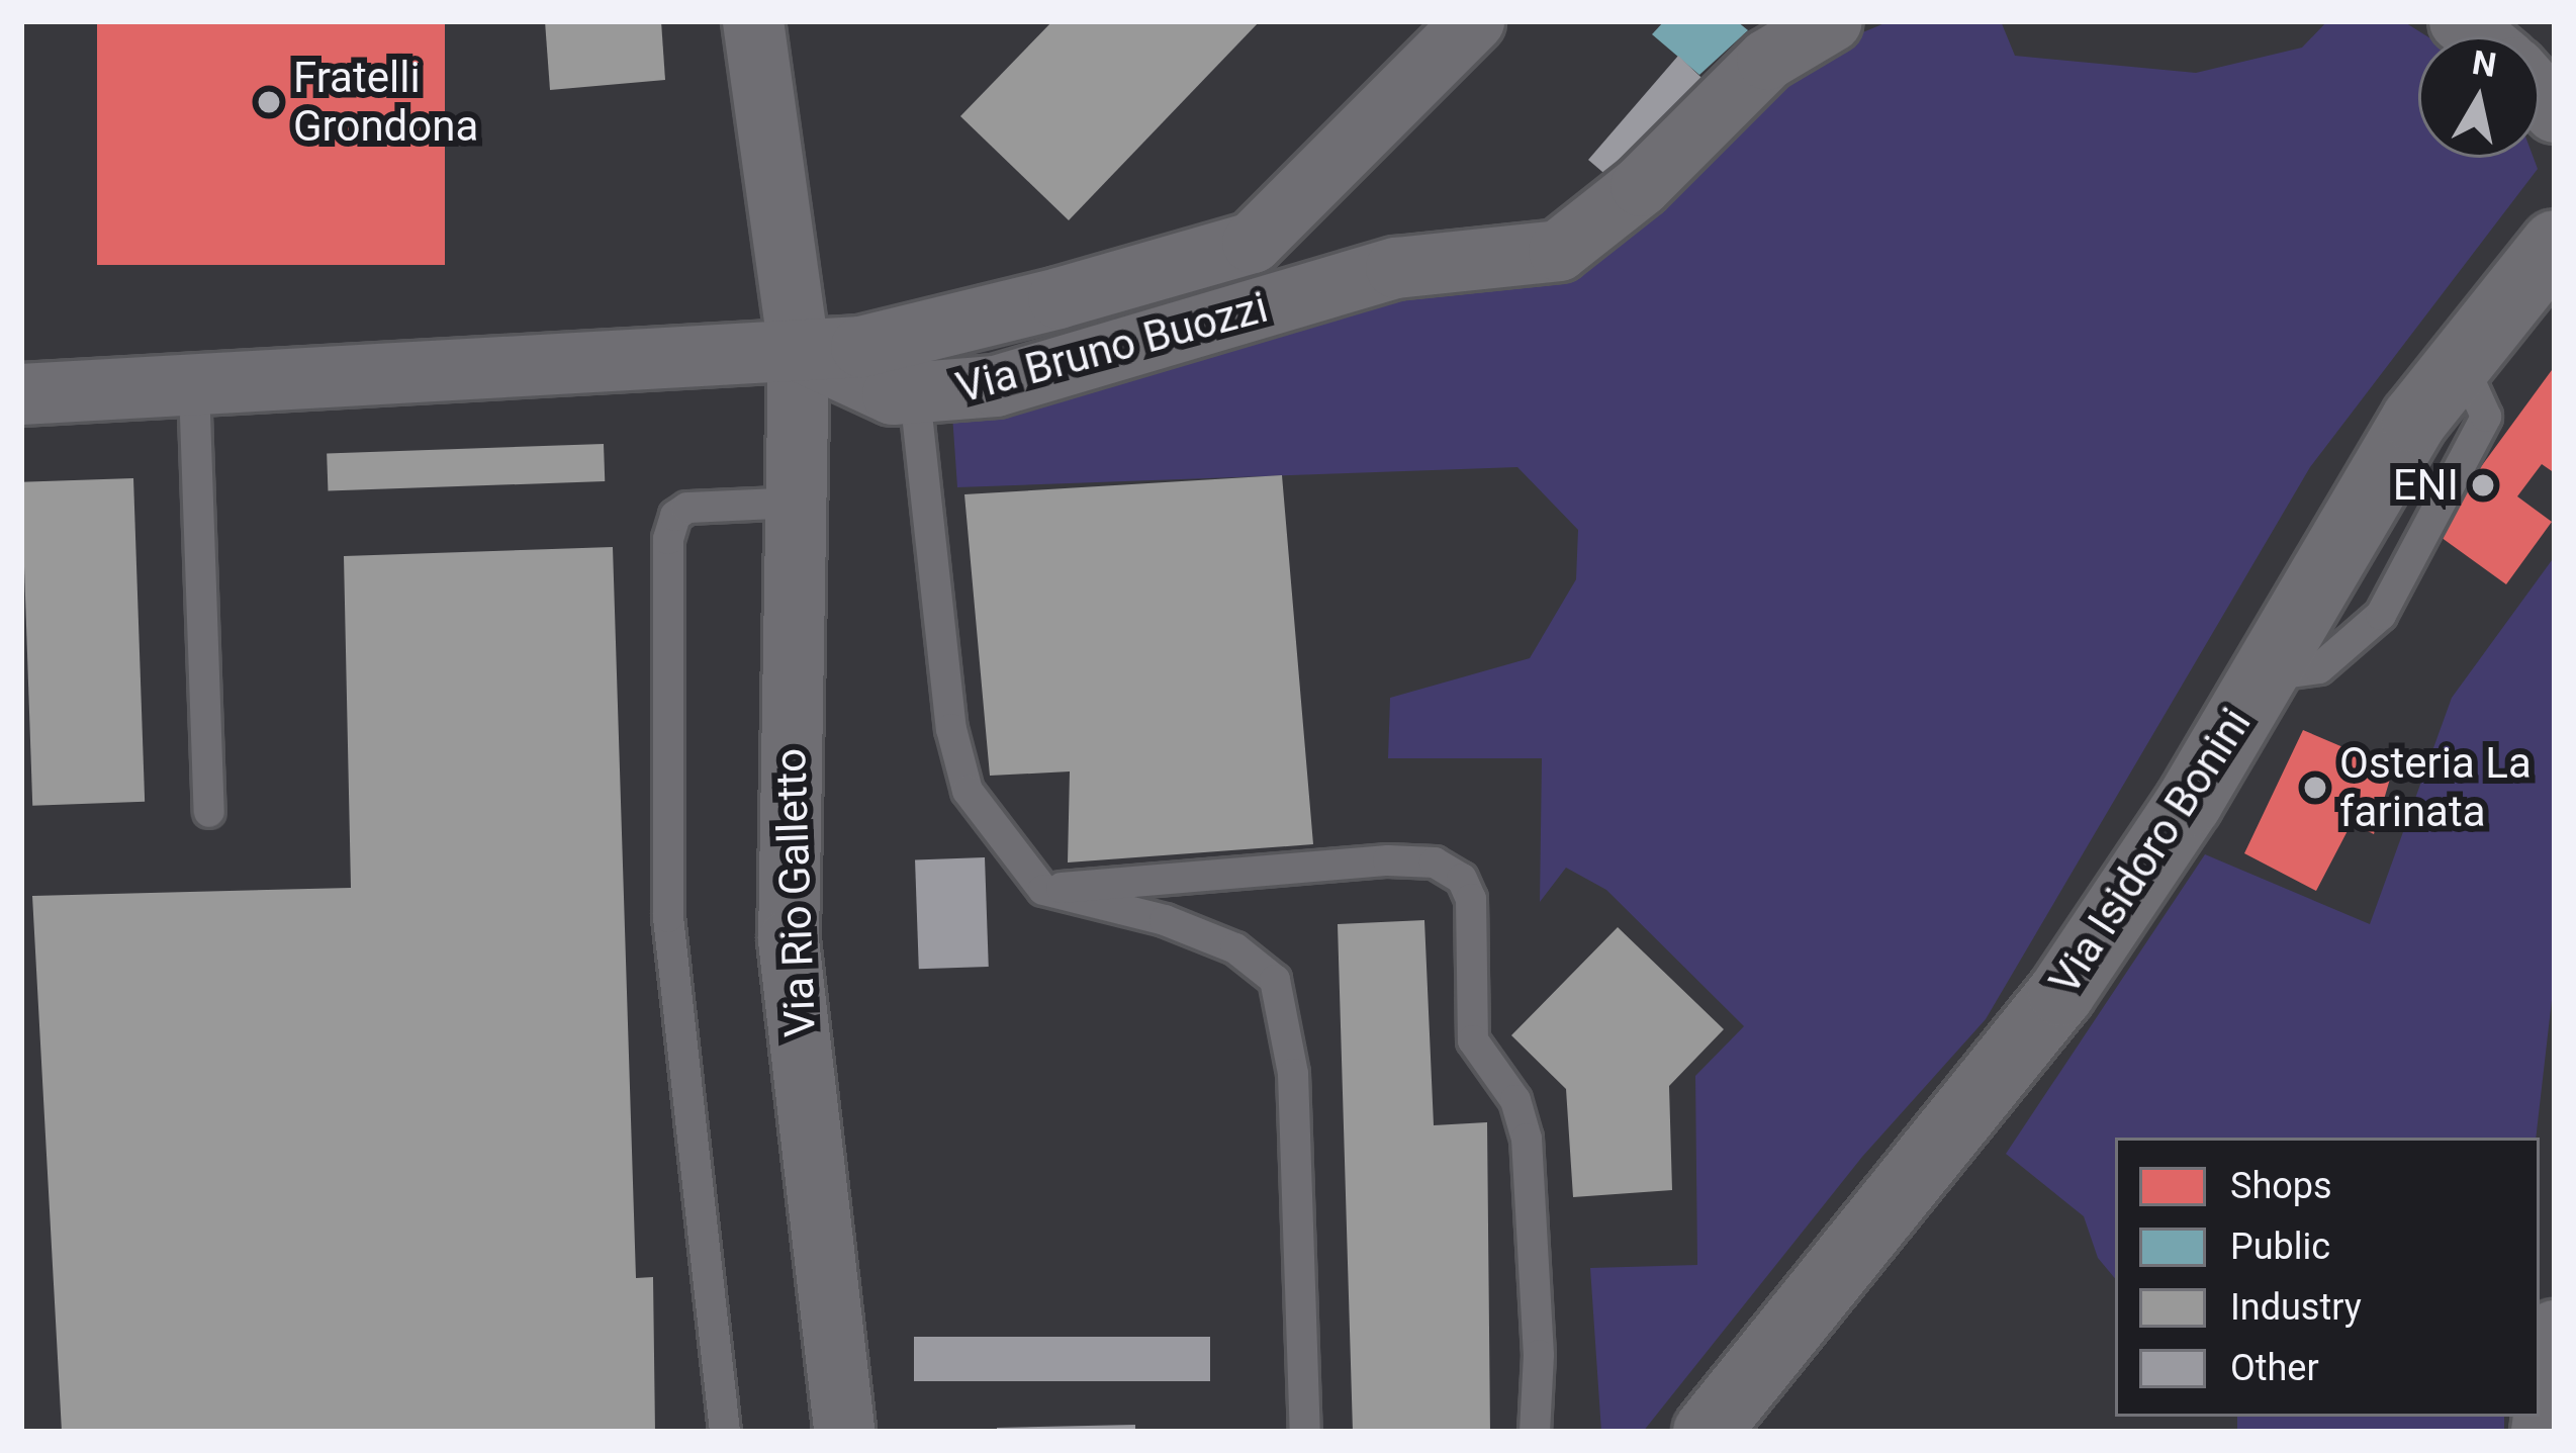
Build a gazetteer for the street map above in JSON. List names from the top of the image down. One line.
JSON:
{"streets":{"street":["Via Bruno Buozzi","Via Isidoro Bonini","Via Rio Galletto"]},"crossings":[["Via Bruno Buozzi","Via Rio Galletto"]],"places":["Fratelli Grondona","ENI","Osteria La farinata"],"legend":["Shops","Public","Industry","Other"],"north":"top"}
